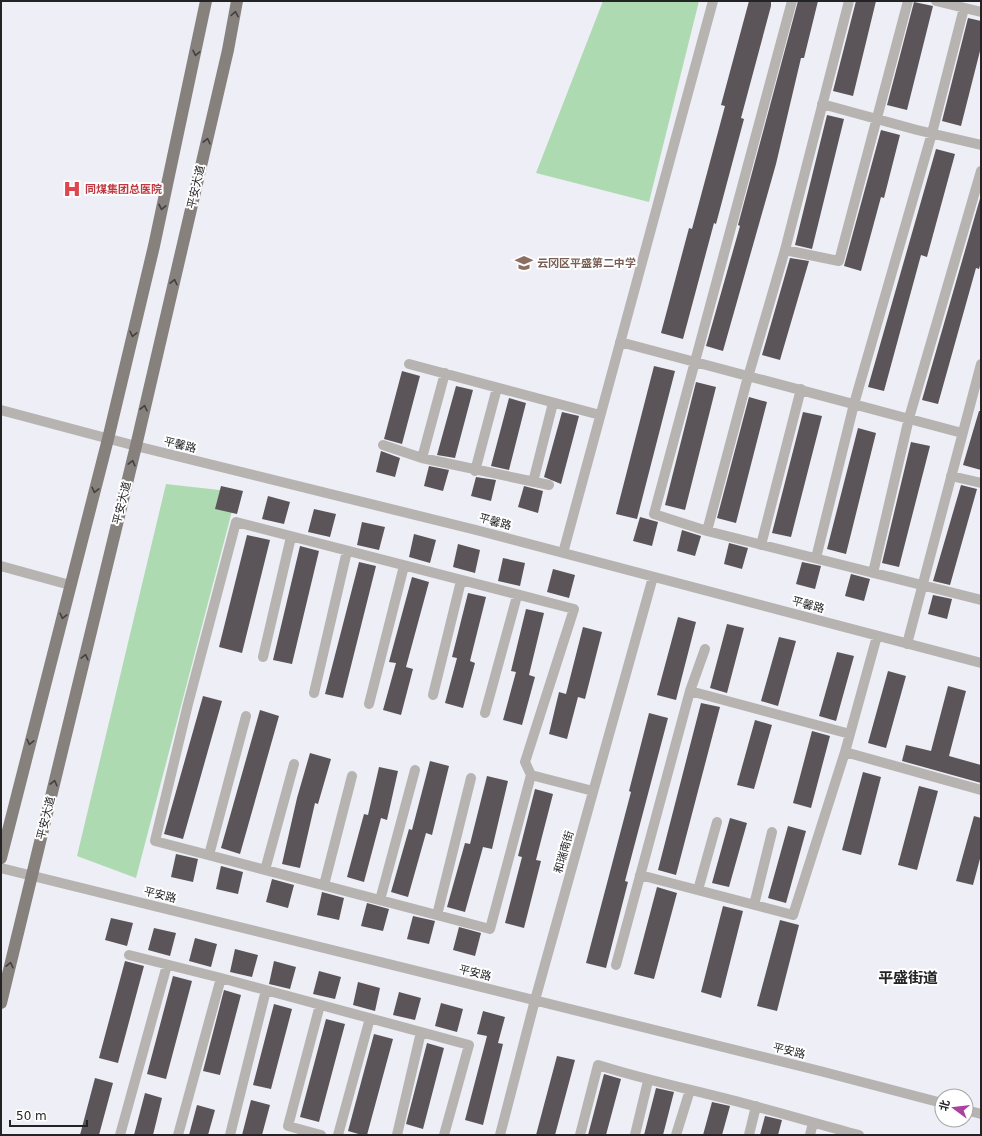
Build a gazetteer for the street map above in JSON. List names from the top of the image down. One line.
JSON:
{"streets":{"main road":["平安大道"],"street":["平馨路","和瑞南街","平安路"]},"crossings":[["平安大道","平馨路"],["平安大道","平安路"],["平馨路","和瑞南街"],["和瑞南街","平安路"]],"districts":["平盛街道"],"places":{"hospital":["同煤集团总医院"],"school or university":["云冈区平盛第二中学"]},"scale_bar":"50 m","north":"left"}
